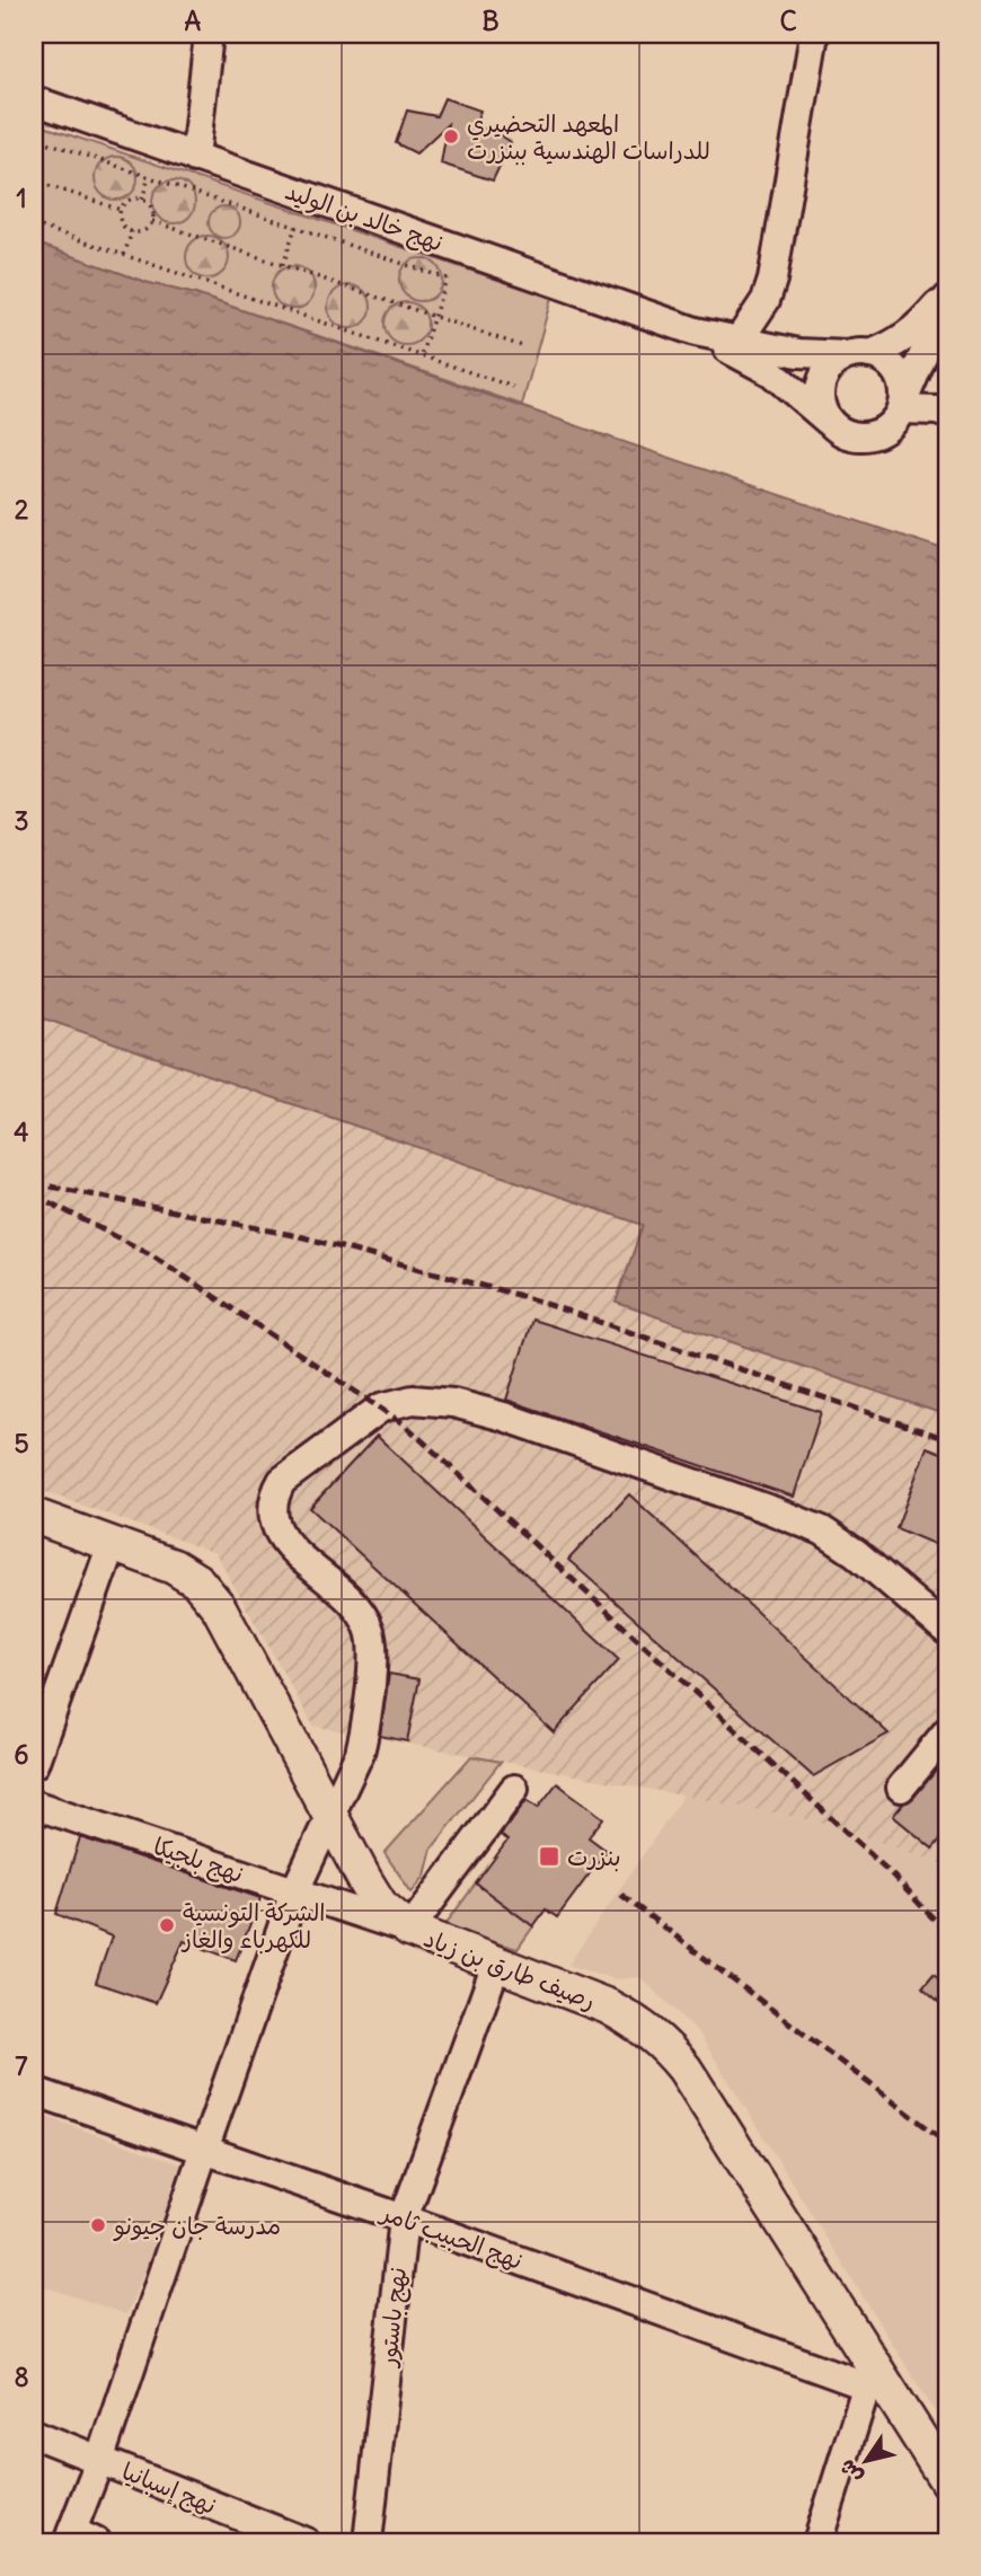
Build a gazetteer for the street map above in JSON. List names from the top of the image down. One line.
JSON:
{"streets":{"main road":["رصيف طارق بن زياد"],"street":["نهج خالد بن الوليد","نهج بلجيكا","نهج الحبيب ثامر","نهج باستور","نهج إسبانيا"]},"crossings":[["نهج بلجيكا","رصيف طارق بن زياد"],["رصيف طارق بن زياد","نهج الحبيب ثامر"],["رصيف طارق بن زياد","نهج باستور"],["نهج الحبيب ثامر","نهج باستور"]],"places":{"other":["المعهد التحضيري للدراسات الهندسية ببنزرت","الشركة التونسية للكهرباء والغاز","مدرسة جان جيونو"],"transit":["بنزرت"]},"north":"bottom left","grid":{"columns":["A","B","C"],"rows":["1","2","3","4","5","6","7","8"]}}
